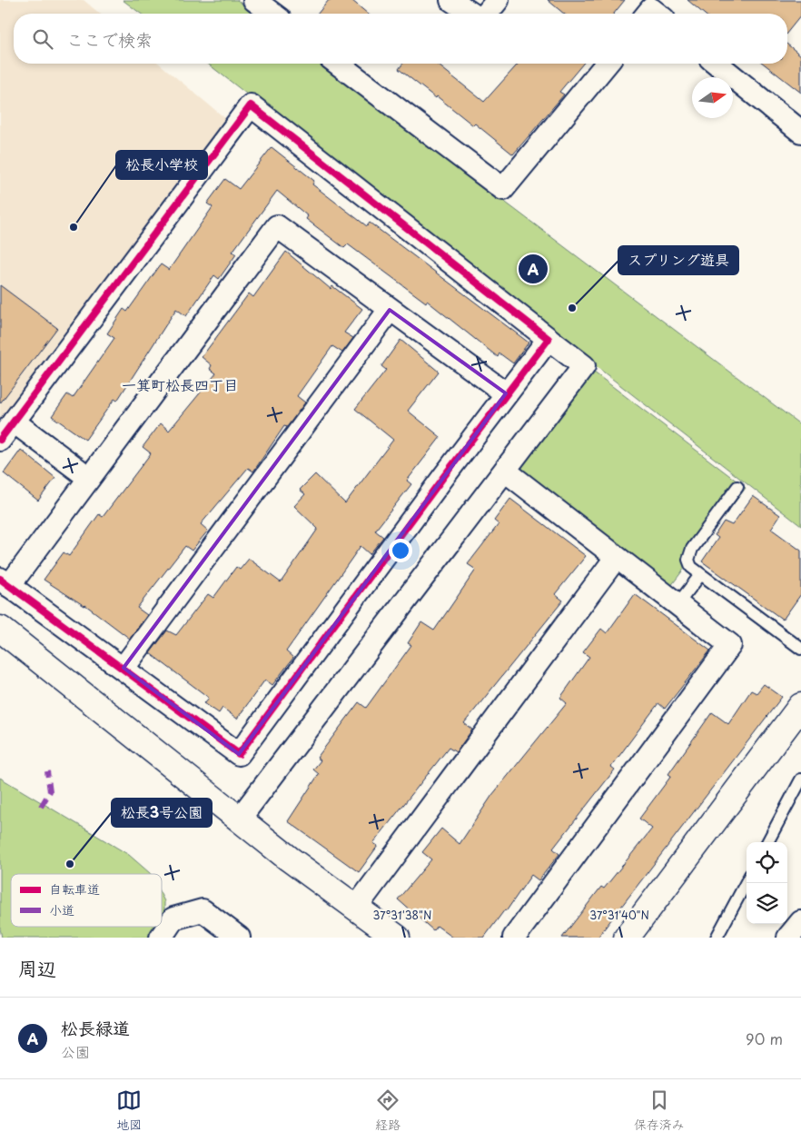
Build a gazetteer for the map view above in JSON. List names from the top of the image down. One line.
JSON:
{"districts":["一箕町松長四丁目"],"places":["松長小学校","スプリング遊具","松長3号公園"],"legend":["自転車道","小道"],"north":"right","page":{"search":"ここで検索","pins":"A","heading":"周辺","list":[{"mark":"A","name":"松長緑道","note":"公園","value":"90 m"}],"nav":["地図","経路","保存済み"]},"coordinates":["37°31'38\"N","37°31'40\"N"]}
